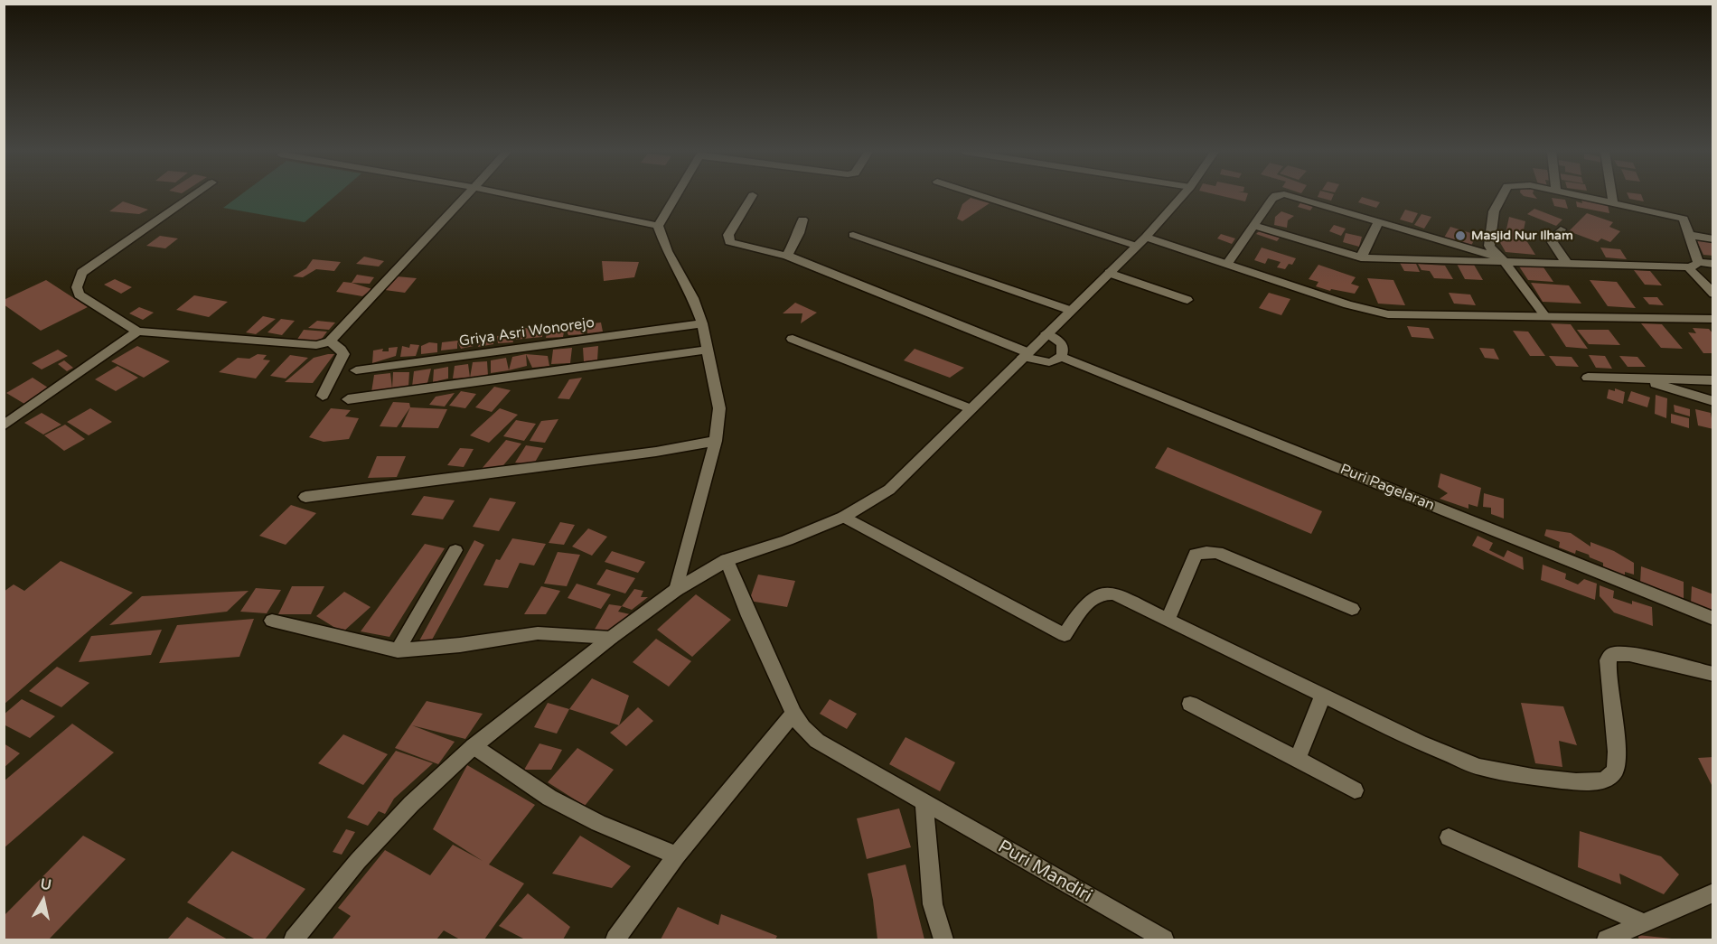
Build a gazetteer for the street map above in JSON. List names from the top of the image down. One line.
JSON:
{"streets":{"street":["Griya Asri Wonorejo","Puri Pagelaran","Puri Mandiri"]},"places":["Masjid Nur Ilham"],"north":"top"}
